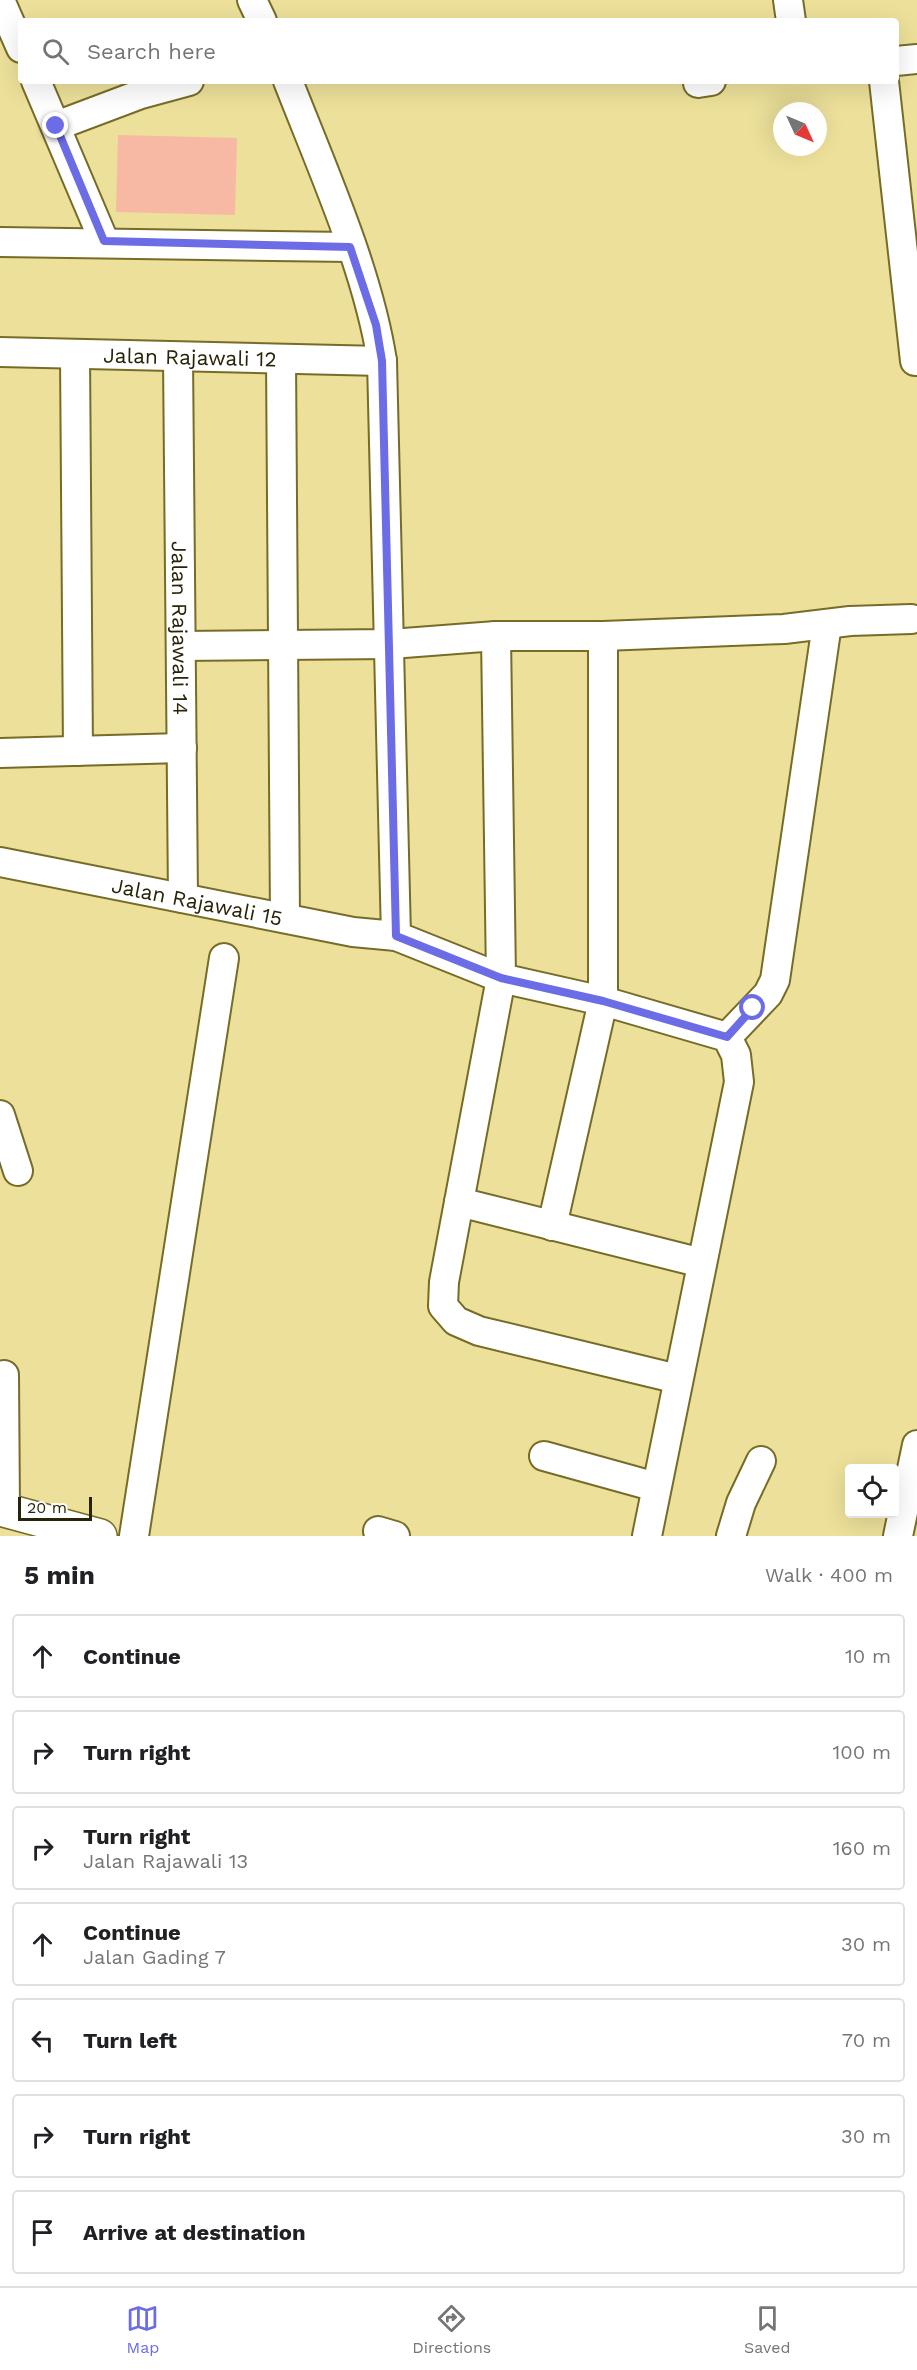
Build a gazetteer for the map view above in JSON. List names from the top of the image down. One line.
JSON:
{"streets":{"street":["Jalan Rajawali 12","Jalan Rajawali 14","Jalan Rajawali 15"]},"crossings":[["Jalan Rajawali 12","Jalan Rajawali 14"],["Jalan Rajawali 14","Jalan Rajawali 15"]],"scale_bar":"20 m","north":"bottom right","page":{"search":"Search here","scale":"20 m","heading":["5 min","Walk · 400 m"],"list":[["Continue","10 m"],["Turn right","100 m"],["Turn right","Jalan Rajawali 13","160 m"],["Continue","Jalan Gading 7","30 m"],["Turn left","70 m"],["Turn right","30 m"],"Arrive at destination"],"nav":["Map","Directions","Saved"]}}
